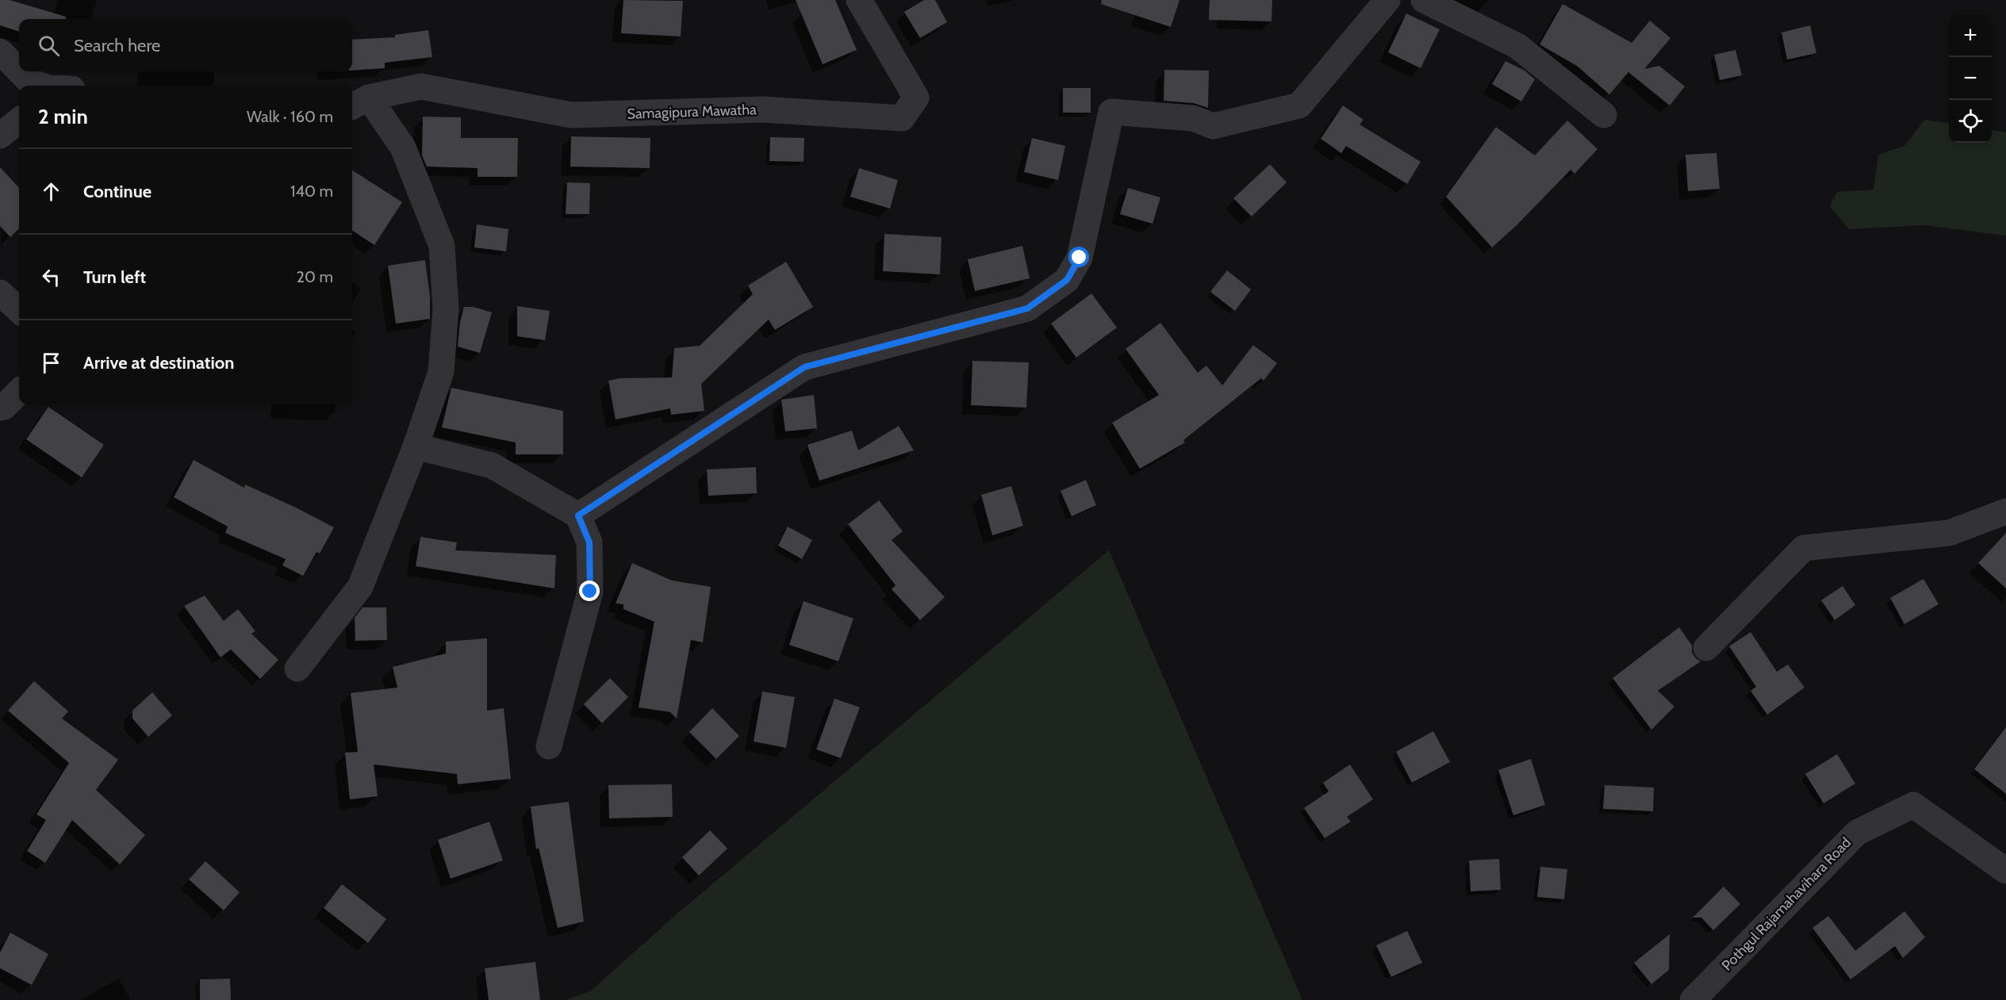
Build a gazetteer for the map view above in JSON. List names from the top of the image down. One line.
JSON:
{"streets":{"street":["Samagipura Mawatha","Pothgul Rajamahavihara Road"]},"page":{"map_buttons":["+","−"],"search":"Search here","heading":["2 min","Walk · 160 m"],"list":[["Continue","140 m"],["Turn left","20 m"],"Arrive at destination"]}}
